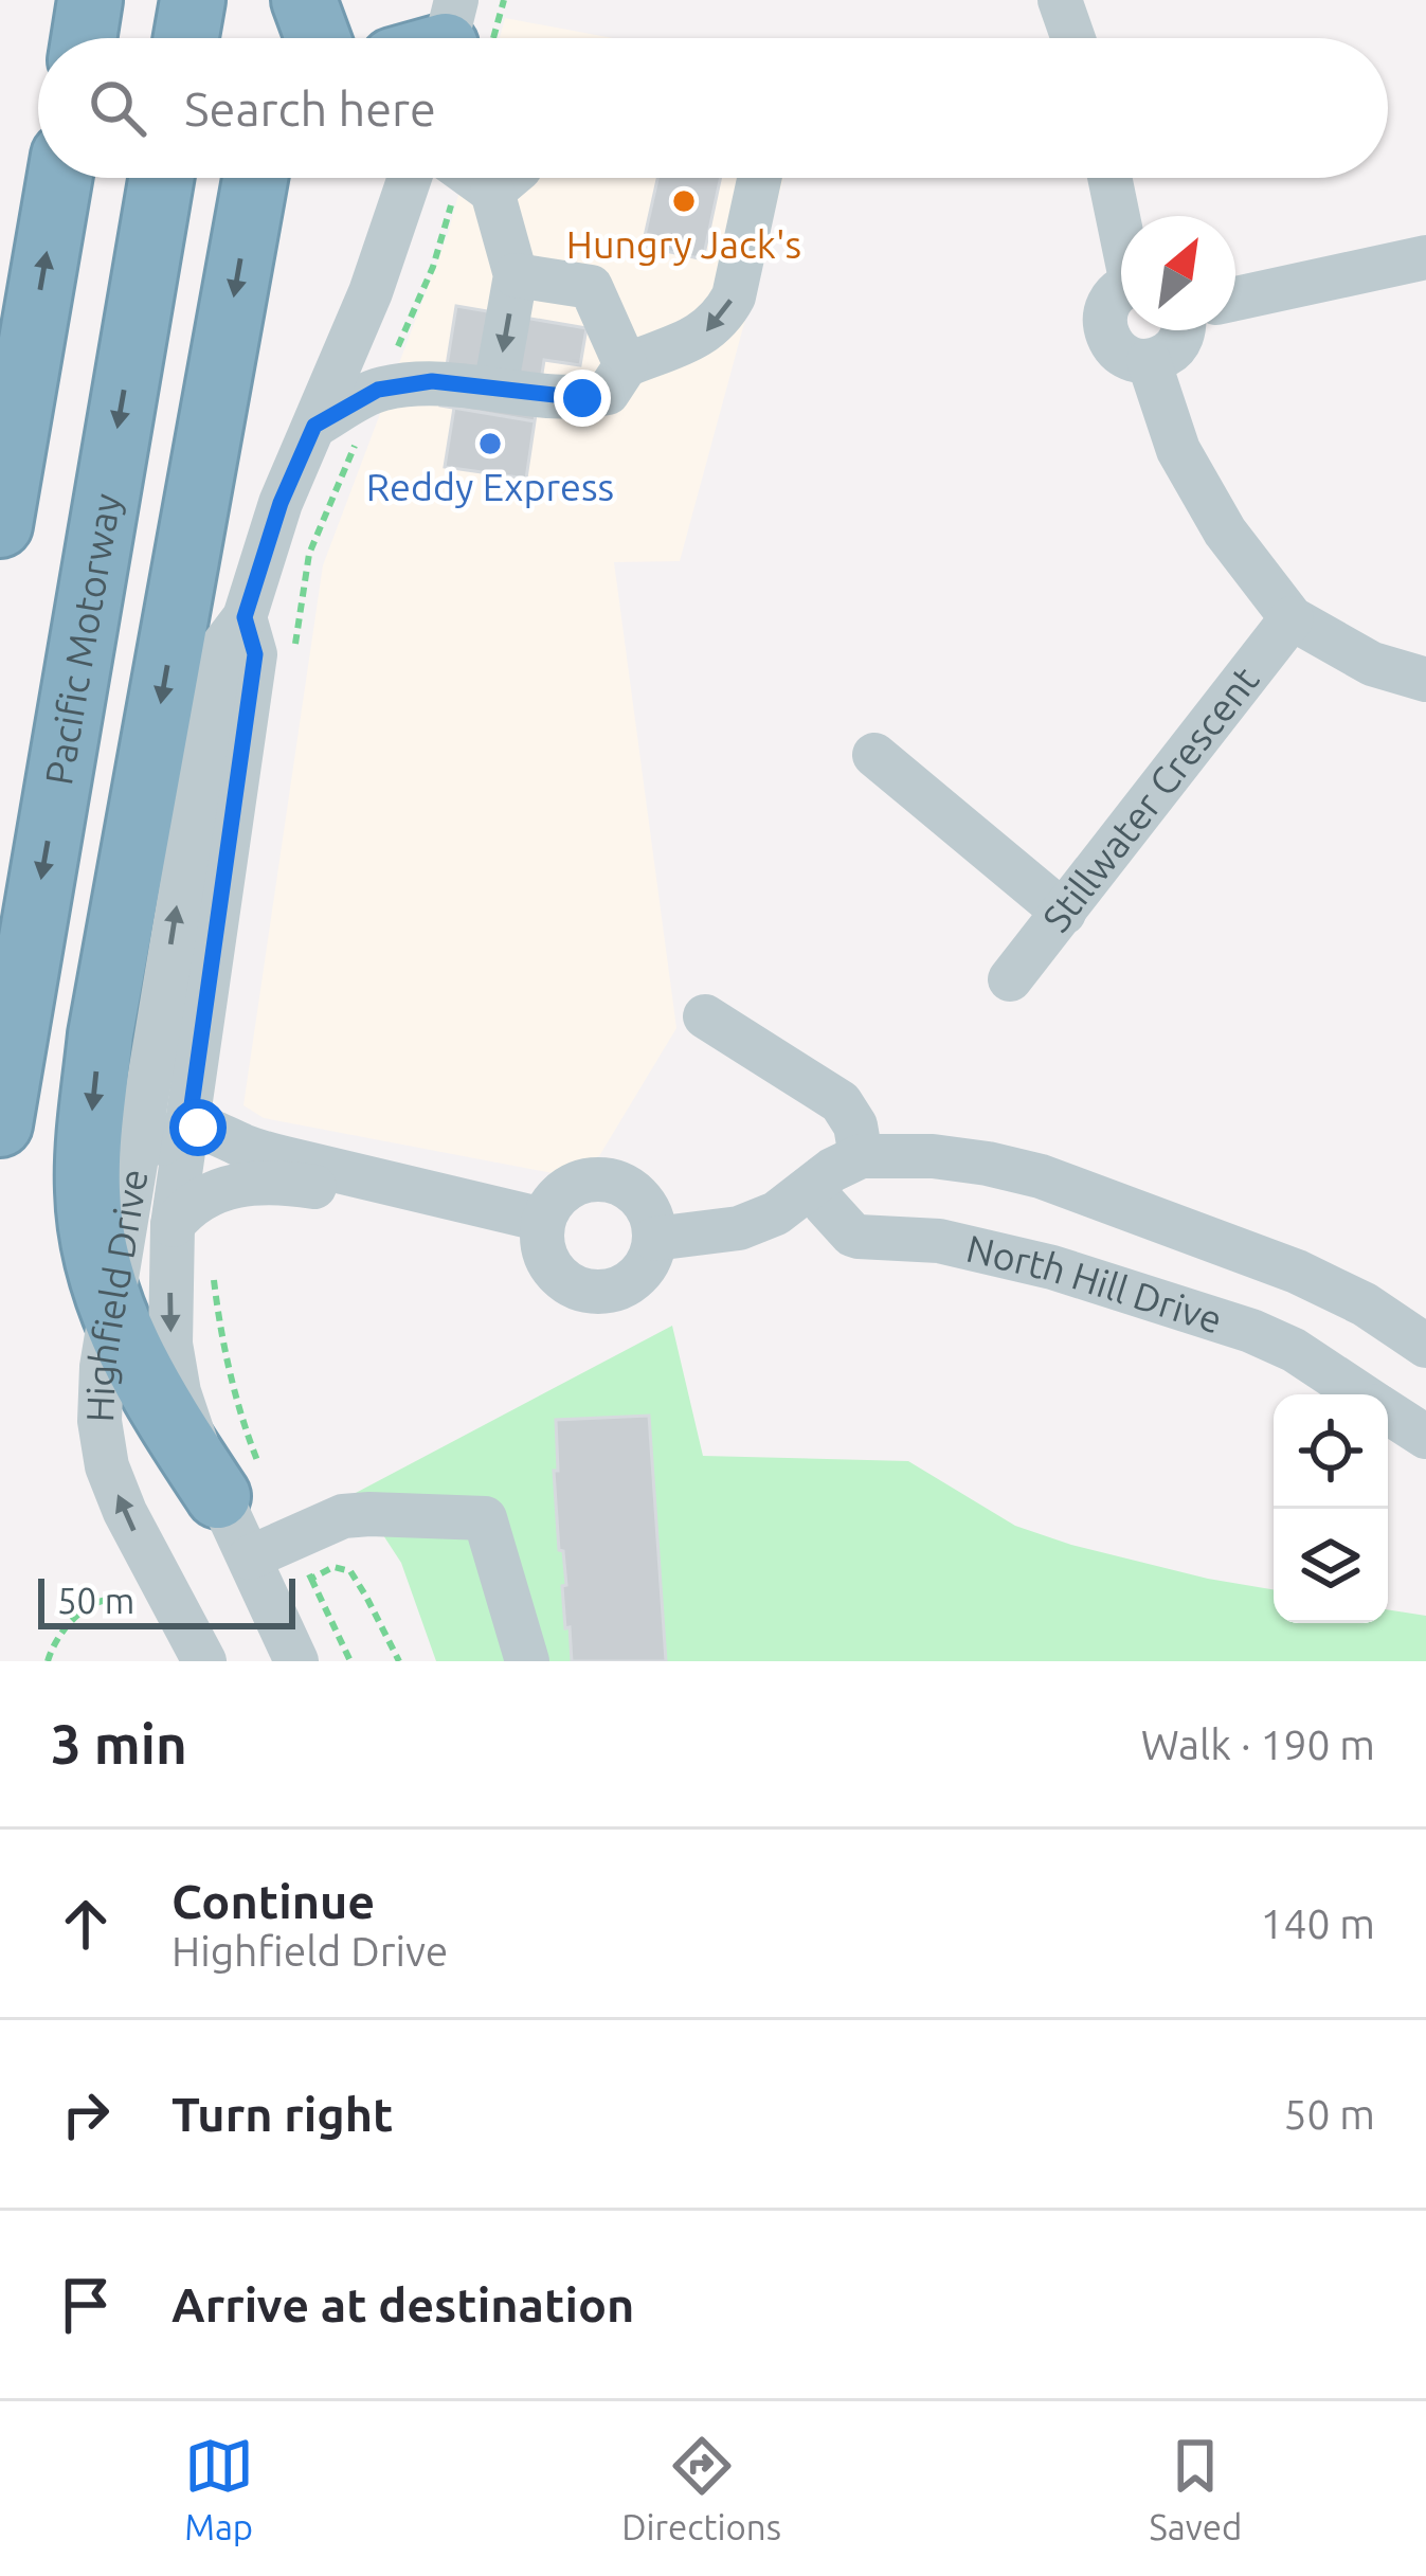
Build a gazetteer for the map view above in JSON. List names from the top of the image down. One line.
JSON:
{"streets":{"highway":["Pacific Motorway"],"street":["Stillwater Crescent","North Hill Drive","Highfield Drive"]},"places":["Hungry Jack's","Reddy Express"],"scale_bar":"50 m","north":"top right","page":{"search":"Search here","scale":"50 m","heading":["3 min","Walk · 190 m"],"list":[["Continue","Highfield Drive","140 m"],["Turn right","50 m"],"Arrive at destination"],"nav":["Map","Directions","Saved"]}}
